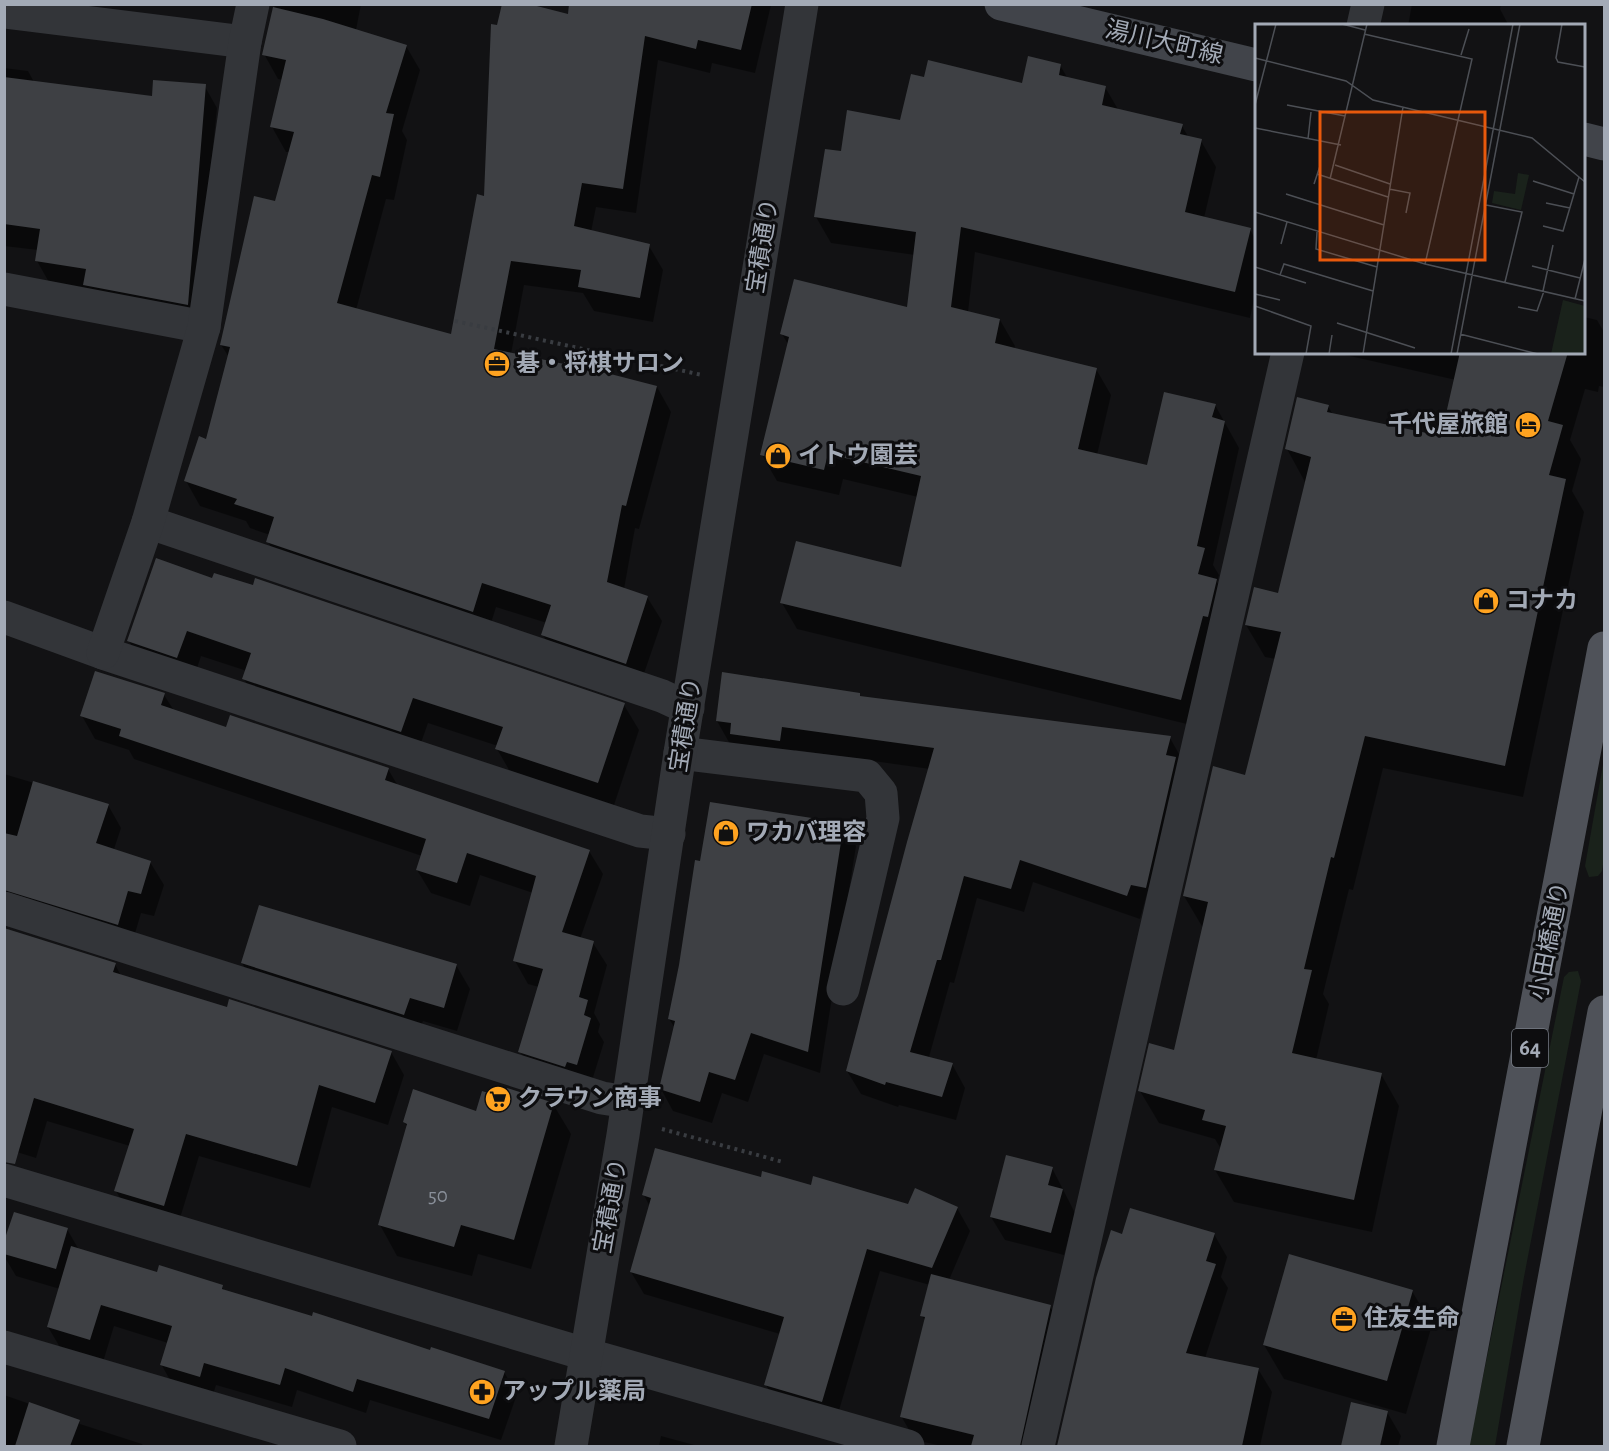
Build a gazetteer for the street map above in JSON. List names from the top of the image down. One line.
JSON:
{"streets":{"main road":["湯川大町線","小田橋通り","64"],"street":["宝積通り"]},"places":{"office":["碁・将棋サロン","住友生命"],"hotel":["千代屋旅館"],"shop":["イトウ園芸","コナカ","ワカバ理容"],"supermarket":["クラウン商事"],"pharmacy":["アップル薬局"]},"house_numbers":["50"]}
